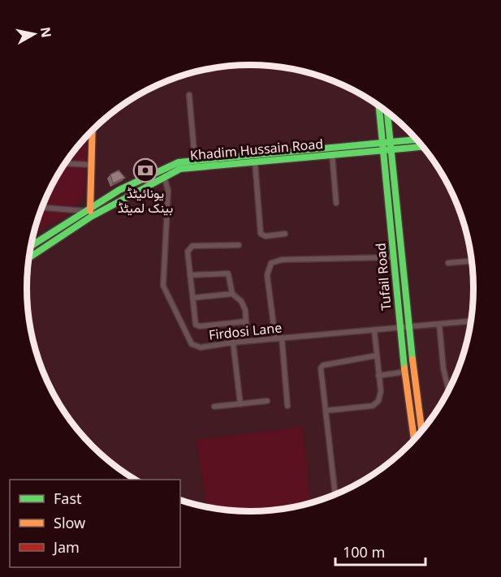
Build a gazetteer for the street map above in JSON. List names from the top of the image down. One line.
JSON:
{"streets":{"main road":["Khadim Hussain Road","Tufail Road"],"street":["Firdosi Lane"]},"crossings":[["Khadim Hussain Road","Tufail Road"],["Khadim Hussain Road","Firdosi Lane"],["Tufail Road","Firdosi Lane"]],"places":{"bank":["یونائیٹڈ بینک لمیٹڈ"]},"legend":["Fast","Slow","Jam"],"scale_bar":"100 m","north":"right"}
